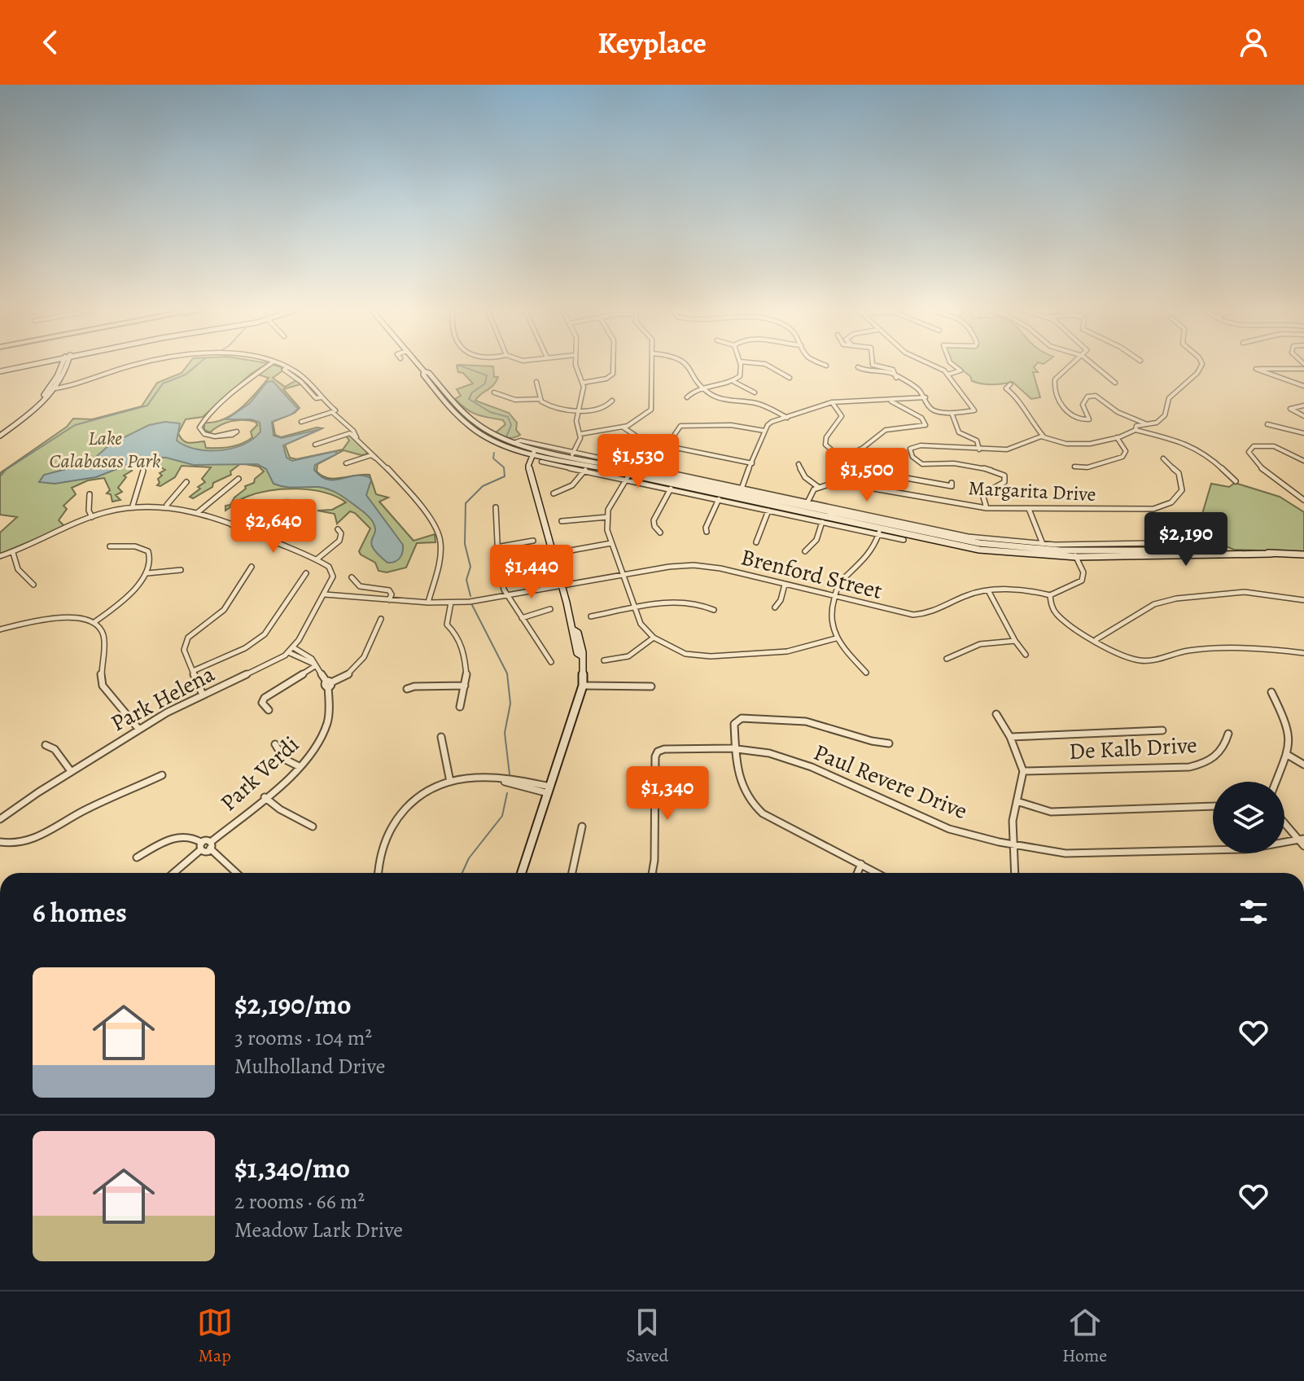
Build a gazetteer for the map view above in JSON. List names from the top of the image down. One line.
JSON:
{"streets":{"street":["Margarita Drive","Brenford Street","Park Helena","De Kalb Drive","Park Verdi","Paul Revere Drive"]},"crossings":[["Brenford Street","Park Helena"]],"parks":["Lake Calabasas Park"],"page":{"header":"Keyplace","price":["$1,530","$1,500","$2,640","$2,190","$1,440","$1,340"],"heading":"6 homes","list":[{"name":"$2,190/mo","note":"3 rooms · 104 m² · Mulholland Drive"},{"name":"$1,340/mo","note":"2 rooms · 66 m² · Meadow Lark Drive"}],"tabs":["Map","Saved","Home"]}}
